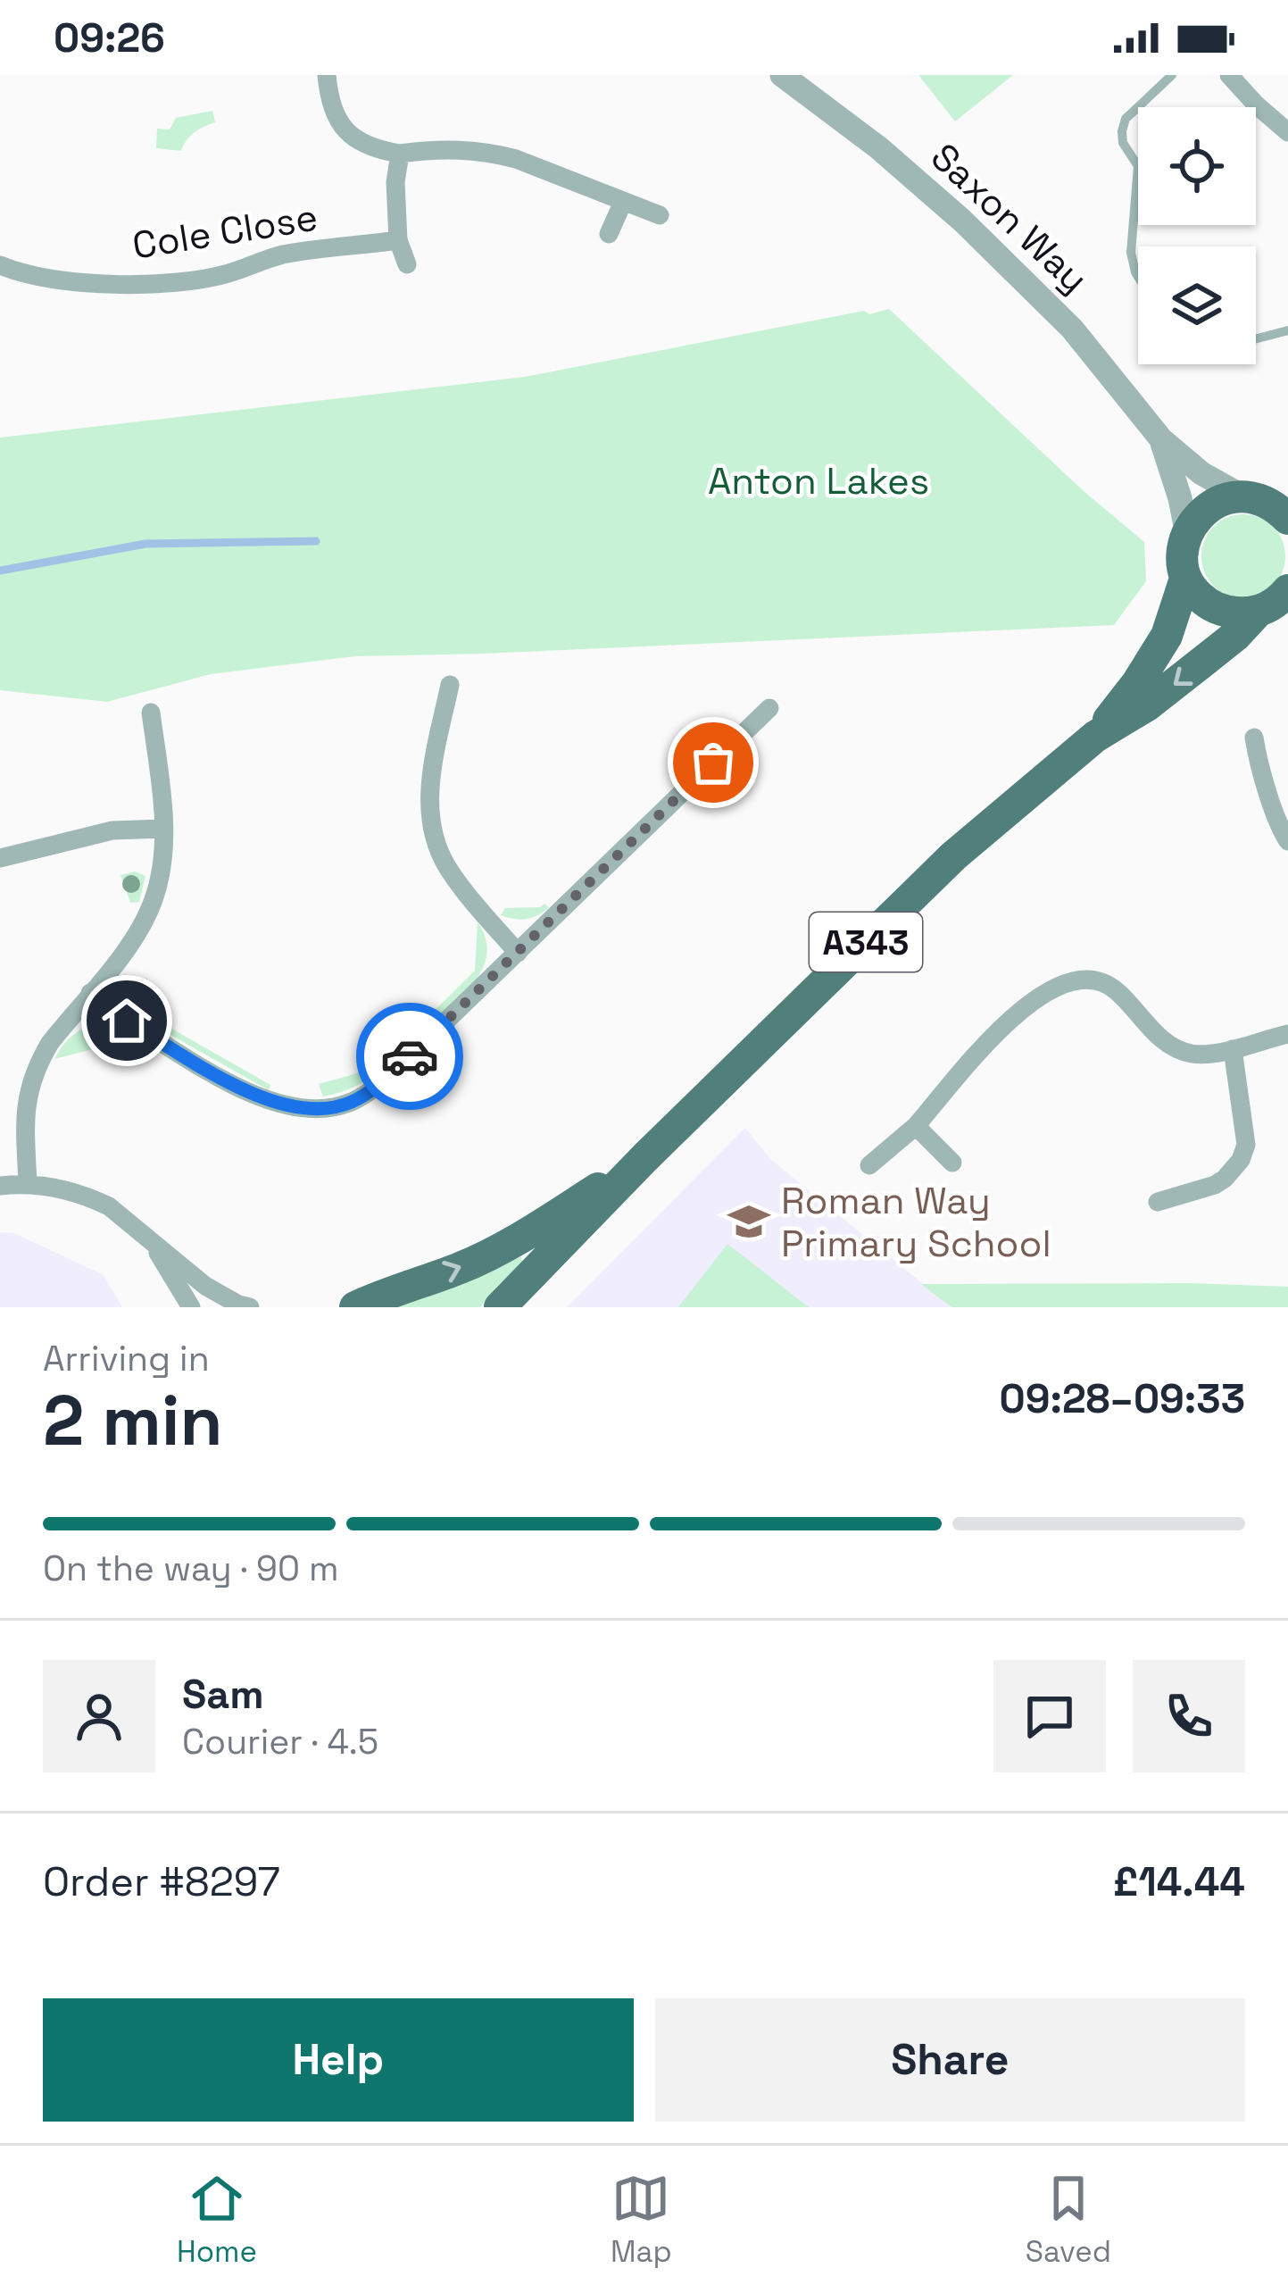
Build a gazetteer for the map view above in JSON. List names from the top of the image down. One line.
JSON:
{"streets":{"main road":["A343"],"street":["Saxon Way","Cole Close"]},"crossings":[["Saxon Way","A343"]],"parks":["Anton Lakes"],"places":{"school or university":["Roman Way Primary School"]},"page":{"status":"09:26","heading":["2 min","Arriving in","09:28–09:33"],"panel":["Sam","Courier · 4.5","Order #8297","£14.44"],"bar":"On the way · 90 m","buttons":["Help","Share"],"tabs":["Home","Map","Saved"]}}
